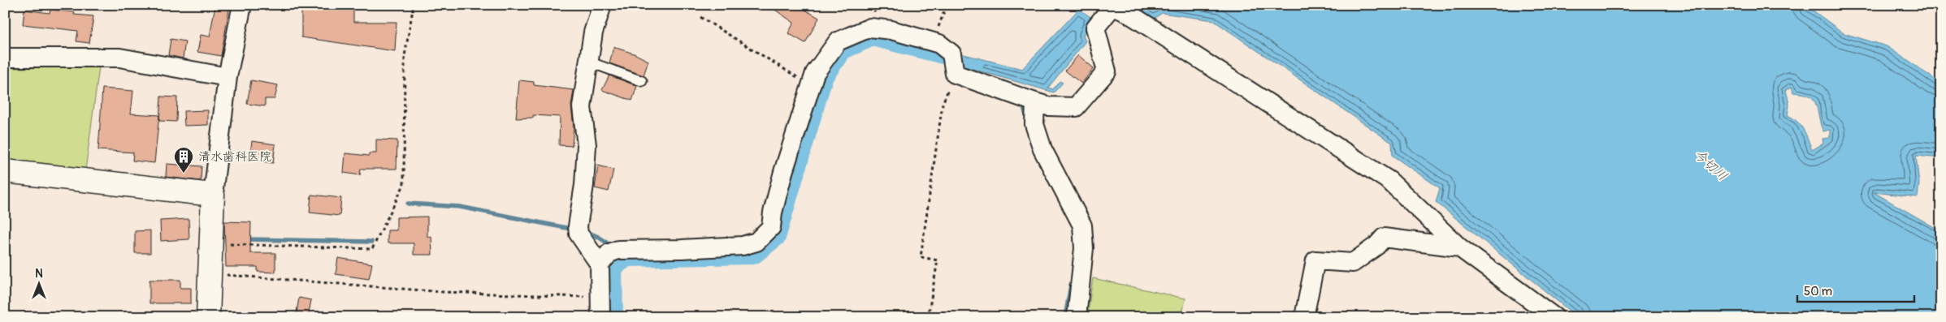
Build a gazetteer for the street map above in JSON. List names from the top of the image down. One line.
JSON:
{"water":["今切川"],"places":{"building":["清水歯科医院"]},"scale_bar":"50 m","north":"top"}
